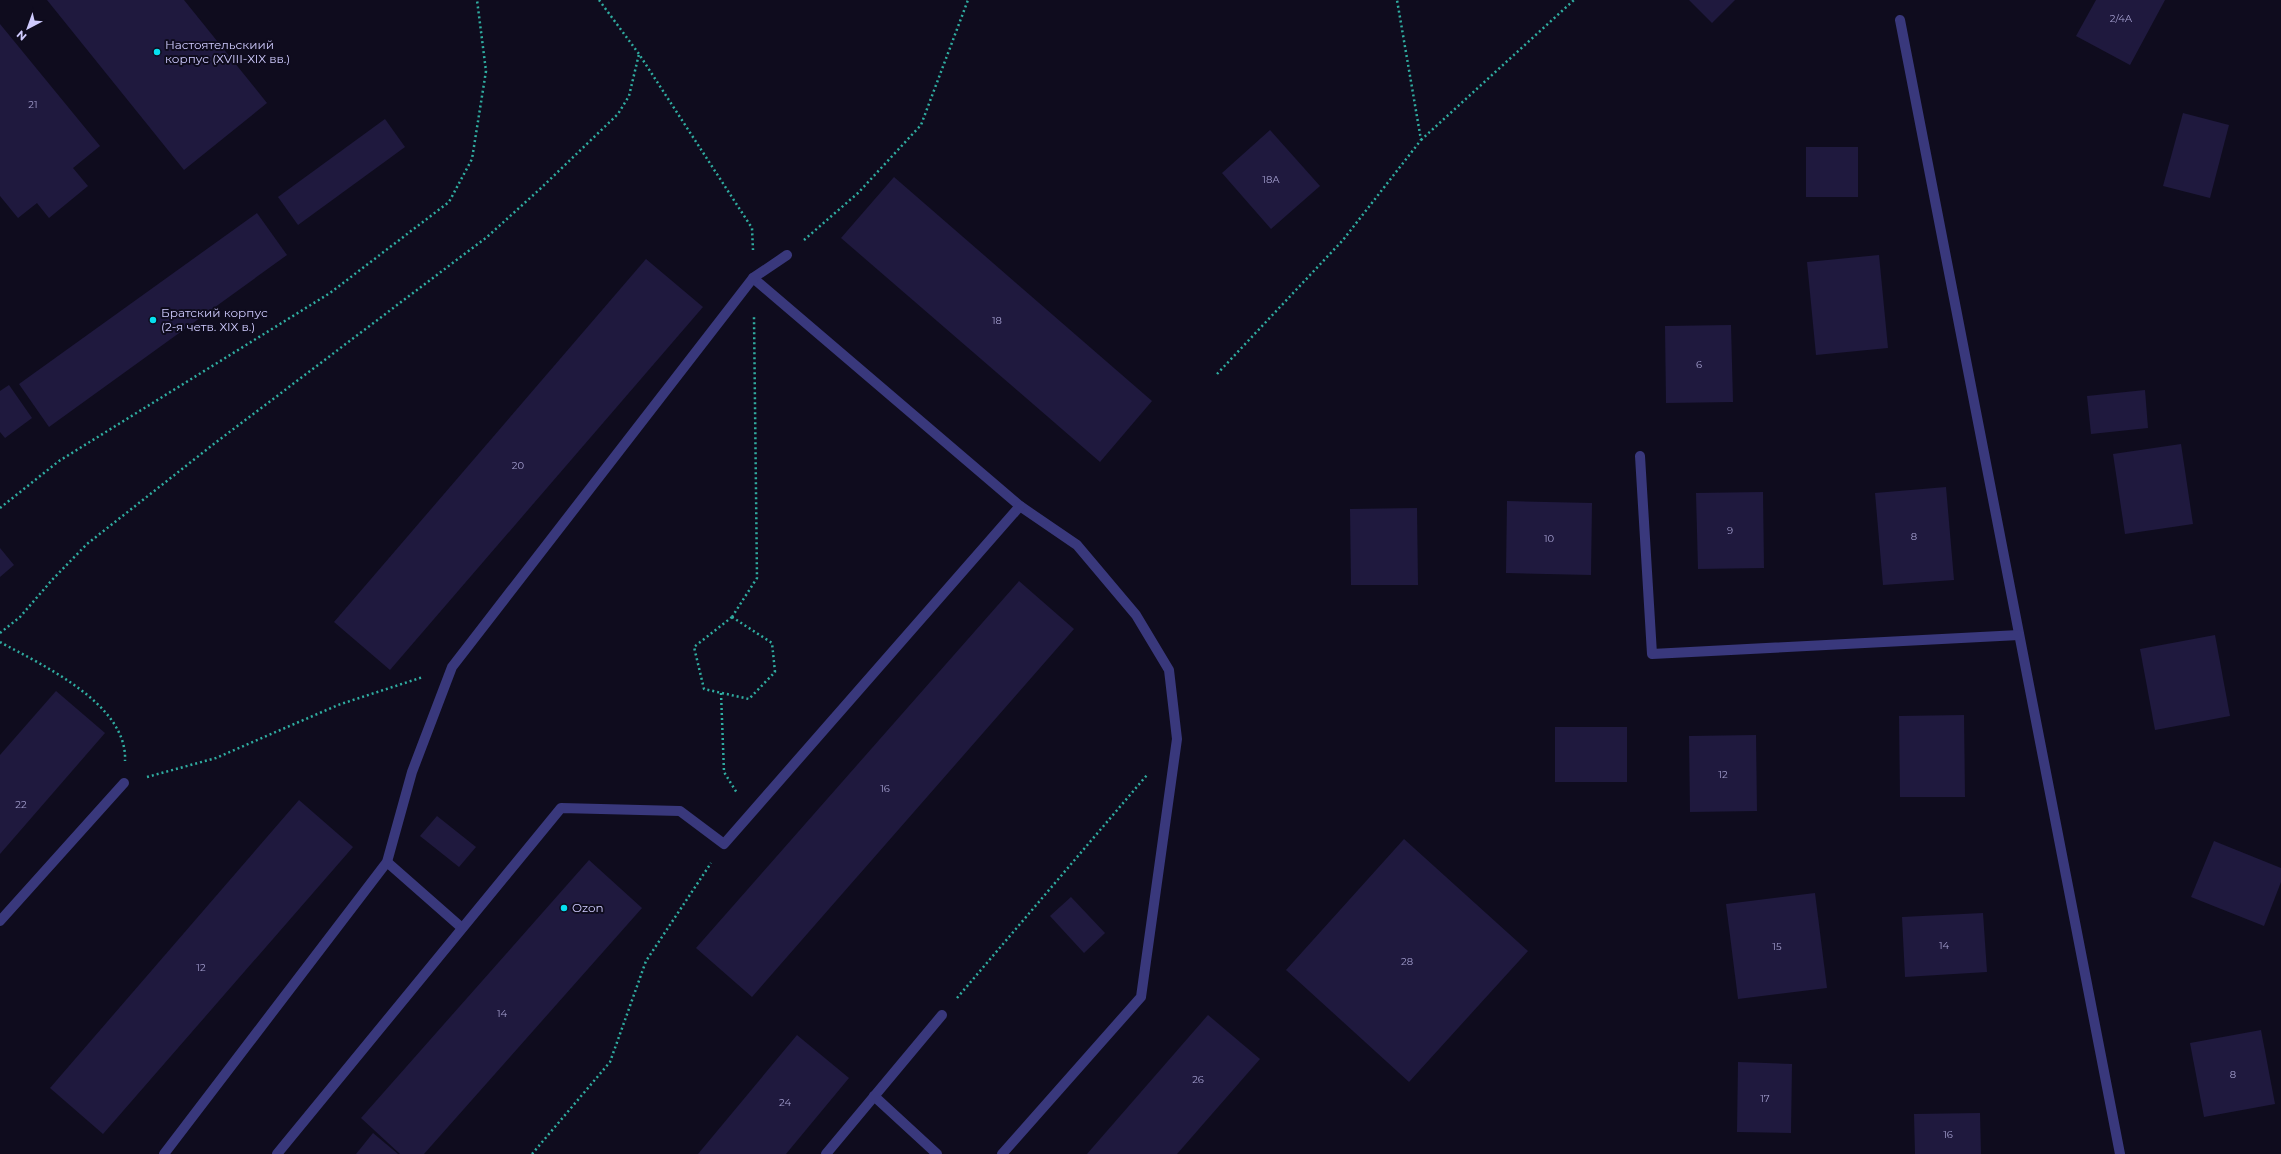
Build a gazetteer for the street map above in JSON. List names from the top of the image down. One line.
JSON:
{"places":["Настоятельскиий корпус (XVIII-XIX вв.)","Братский корпус (2-я четв. XIX в.)","Ozon"],"house_numbers":["2/4А","21","18А","18","6","20","9","8","10","12","16","22","14","15","28","12","14","8","26","17","24","16"],"north":"bottom left"}
